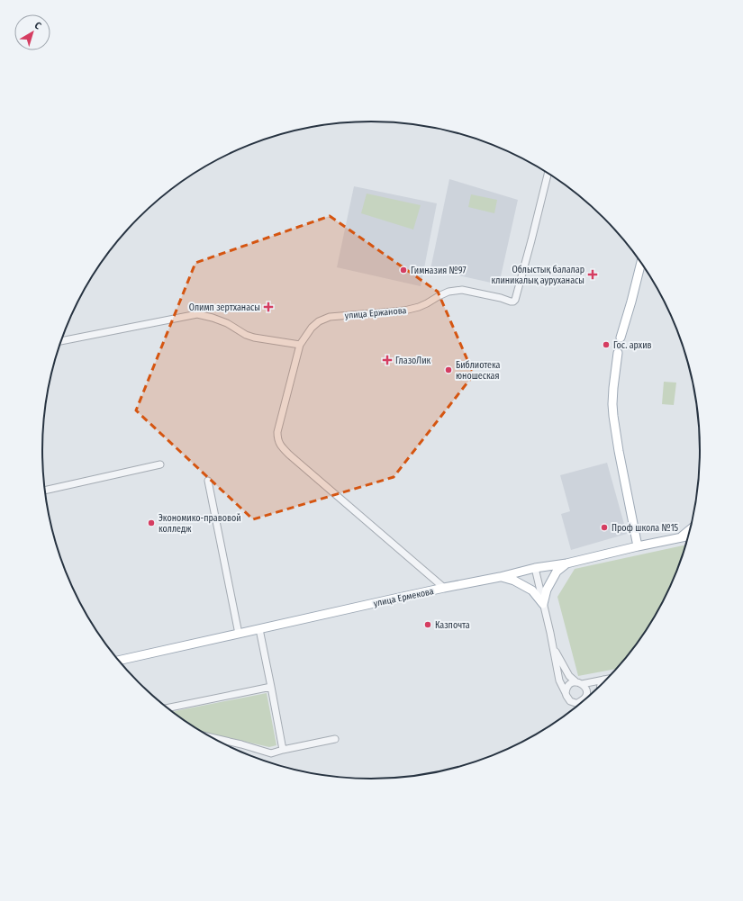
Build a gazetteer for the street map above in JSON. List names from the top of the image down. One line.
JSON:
{"streets":{"main road":["улица Ермекова"],"street":["улица Ержанова"]},"crossings":[["улица Ержанова","улица Ермекова"]],"places":{"other":["Гимназия №97","Гос. архив","Библиотека юношеская","Экономико-правовой колледж","Проф школа №15","Казпочта"],"health":["Облыстық балалар клиникалық ауруханасы","Олимп зертханасы","ГлазоЛик"]},"north":"top right"}
